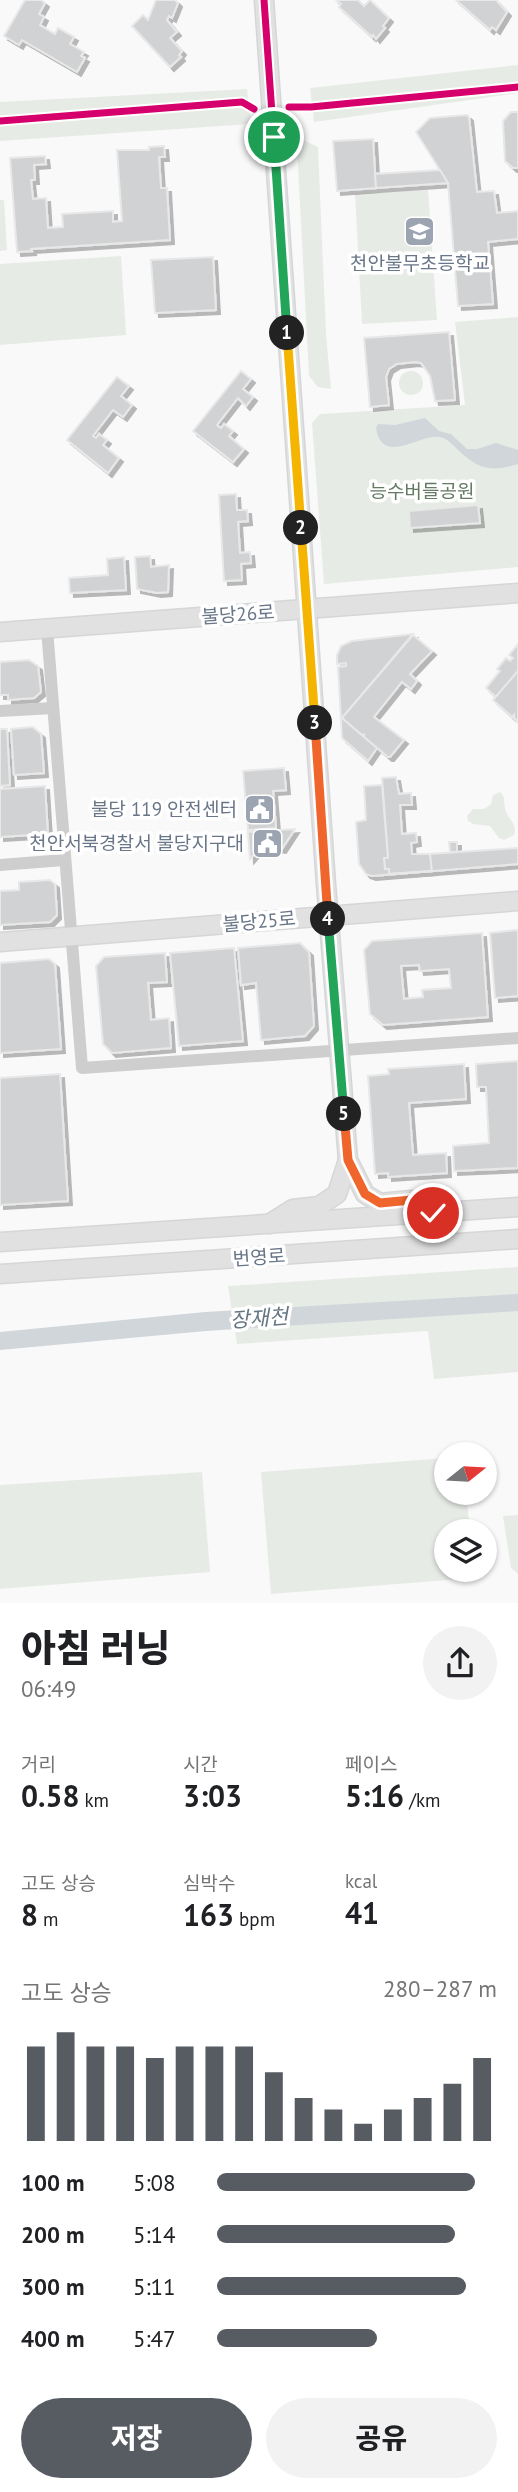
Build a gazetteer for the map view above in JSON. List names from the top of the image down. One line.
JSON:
{"streets":{"street":["불당26로","불당25로","번영로"]},"water":["장재천"],"parks":["능수버들공원"],"places":{"school or university":["천안불무초등학교"],"public building":["불당 119 안전센터","천안서북경찰서 불당지구대"]},"north":"right","page":{"pins":["1","2","3","4","5"],"heading":["아침 러닝","06:49"],"stats":[["거리","0.58 km"],["시간","3:03"],["페이스","5:16 /km"],["고도 상승","8 m"],["심박수","163 bpm"],["kcal","41"]],"chart":["고도 상승","280–287 m"],"list":[{"name":"100 m","note":"5:08"},{"name":"200 m","note":"5:14"},{"name":"300 m","note":"5:11"},{"name":"400 m","note":"5:47"}],"buttons":["저장","공유"]}}
